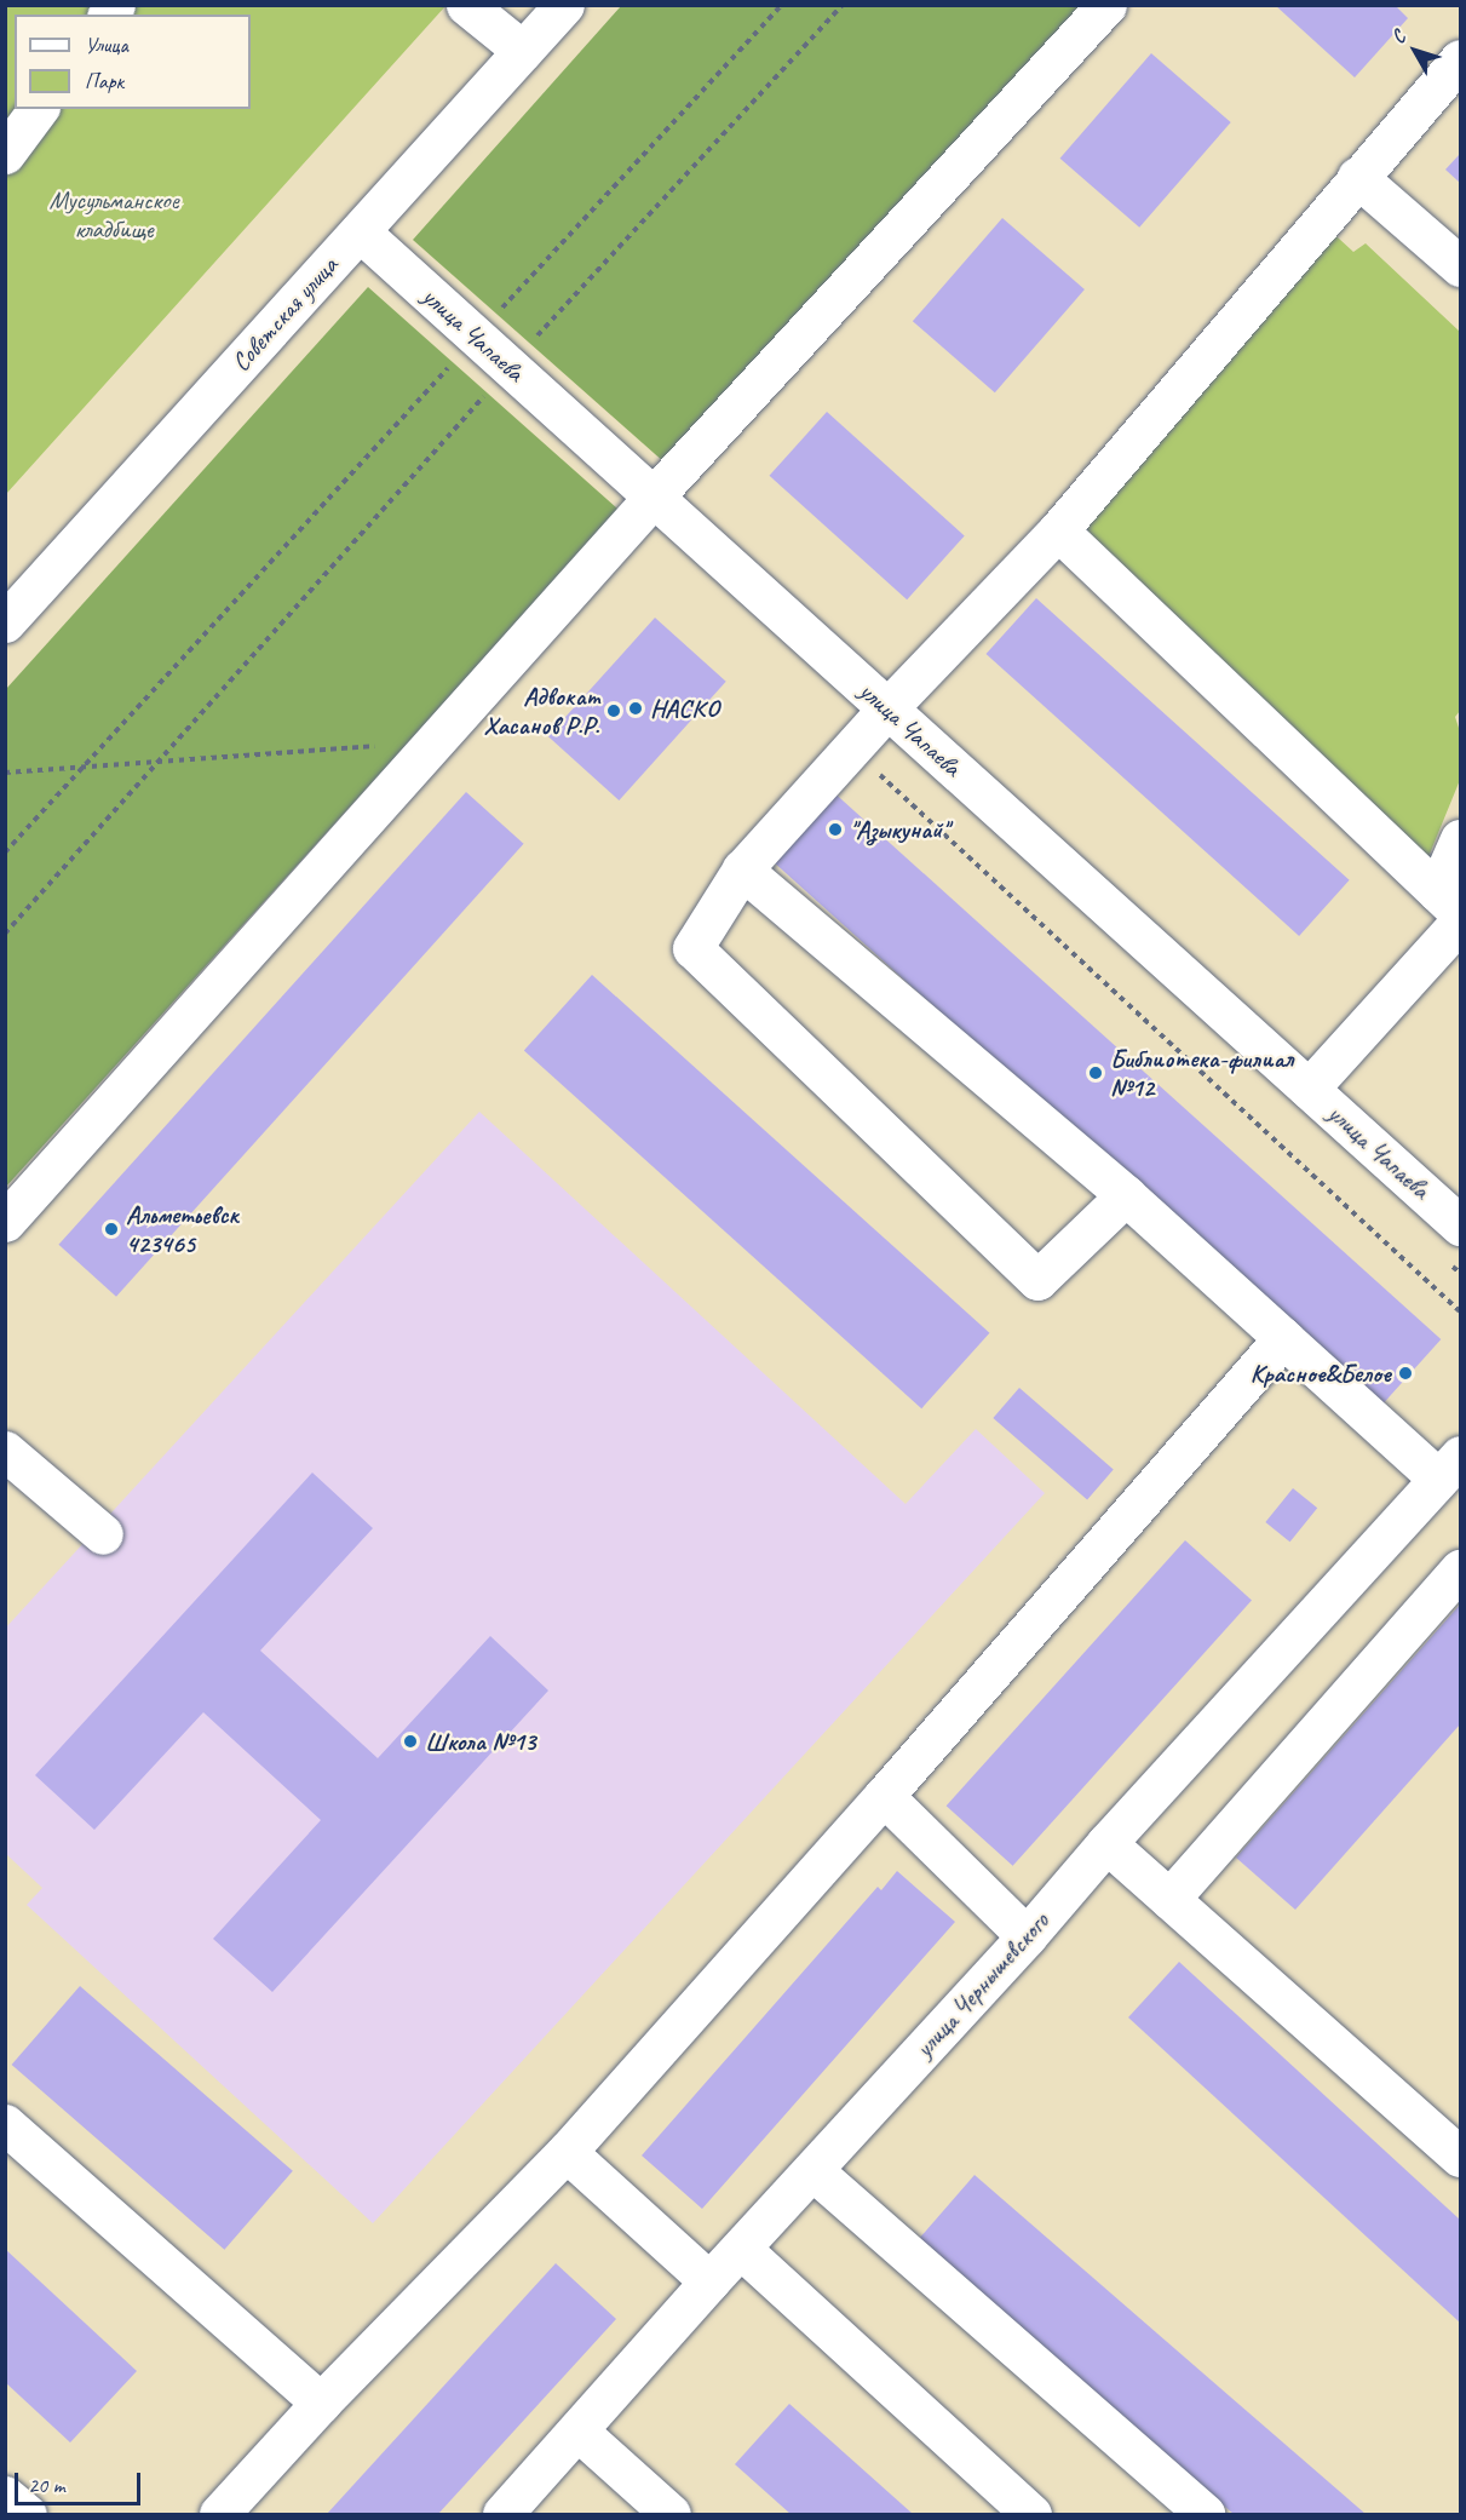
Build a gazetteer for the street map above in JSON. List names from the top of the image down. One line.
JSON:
{"streets":{"street":["Советская улица","улица Чапаева","улица Чернышевского"]},"crossings":[["Советская улица","улица Чапаева"]],"parks":["Мусульманское кладбище"],"places":["НАСКО","Адвокат Хасанов Р.Р.","\"Азыкунай\"","Библиотека-филиал №12","Альметьевск 423465","Красное&Белое","Школа №13"],"legend":["Улица","Парк"],"scale_bar":"20 m","north":"top left"}
